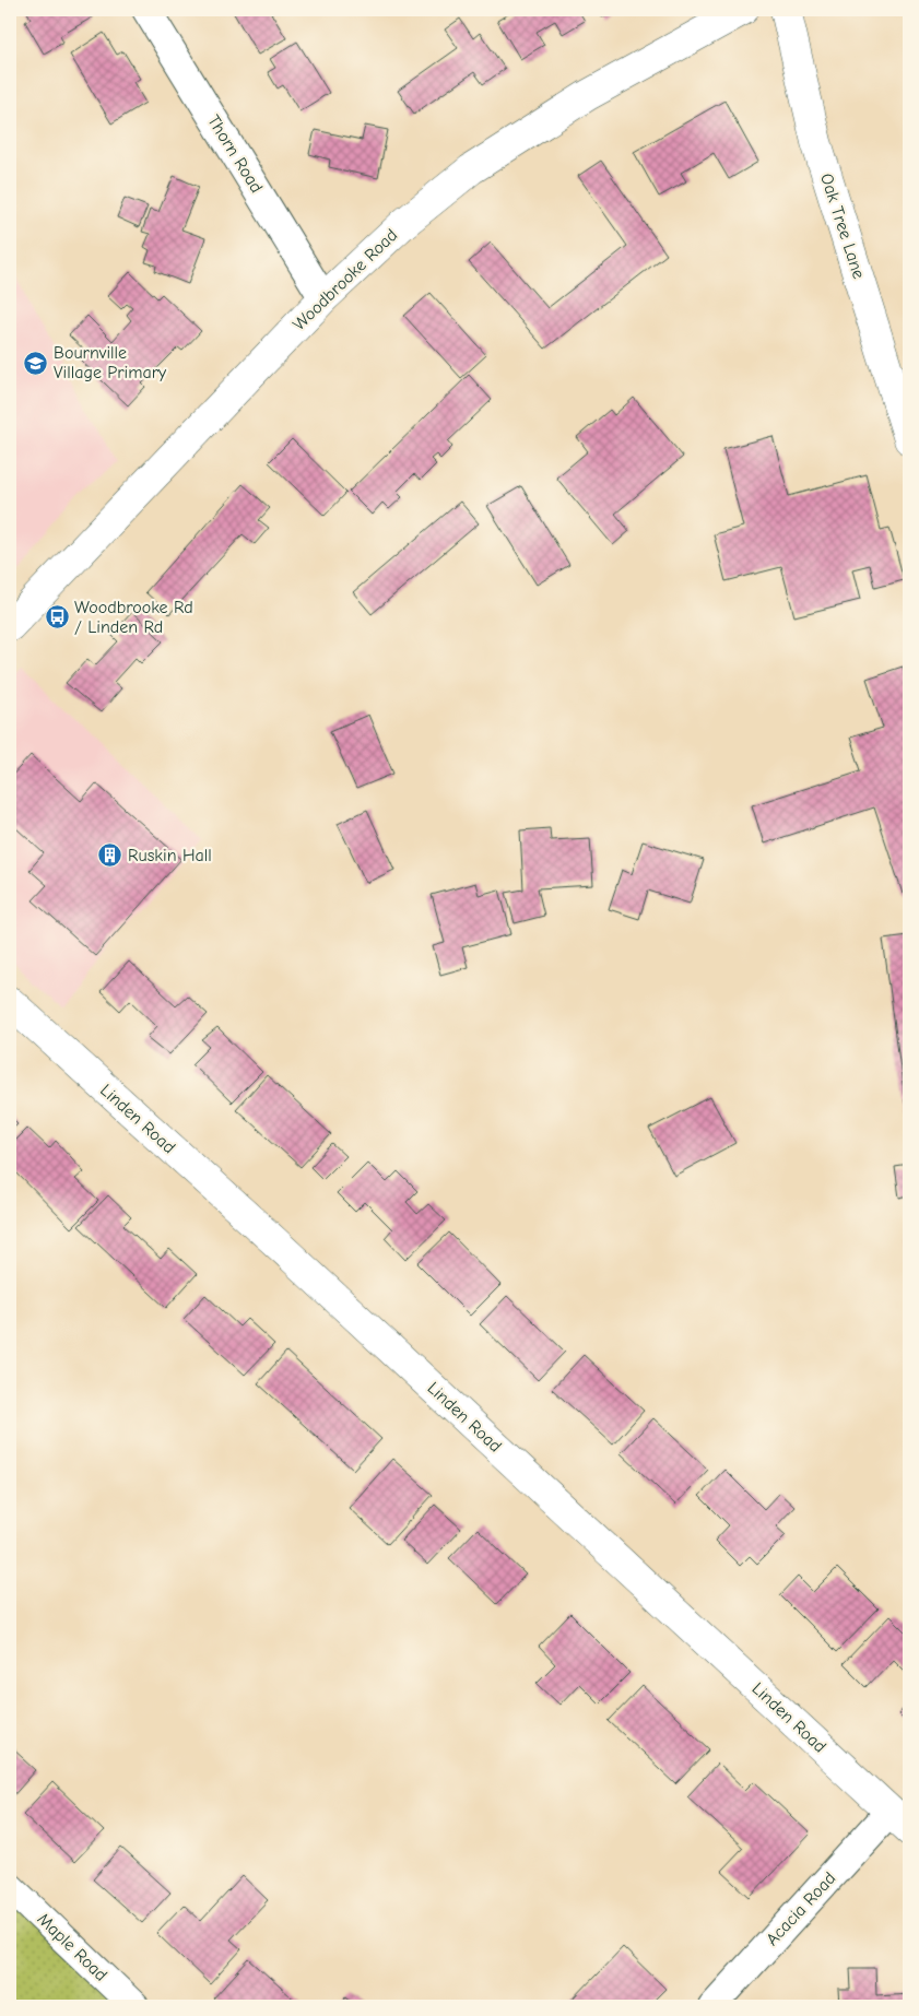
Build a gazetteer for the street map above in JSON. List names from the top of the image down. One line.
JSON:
{"streets":{"main road":["Oak Tree Lane","Woodbrooke Road","Linden Road"],"street":["Thorn Road","Acacia Road","Maple Road"]},"crossings":[["Thorn Road","Woodbrooke Road"],["Linden Road","Acacia Road"]],"places":{"school or university":["Bournville Village Primary"],"bus stop":["Woodbrooke Rd / Linden Rd"],"building":["Ruskin Hall"]}}
